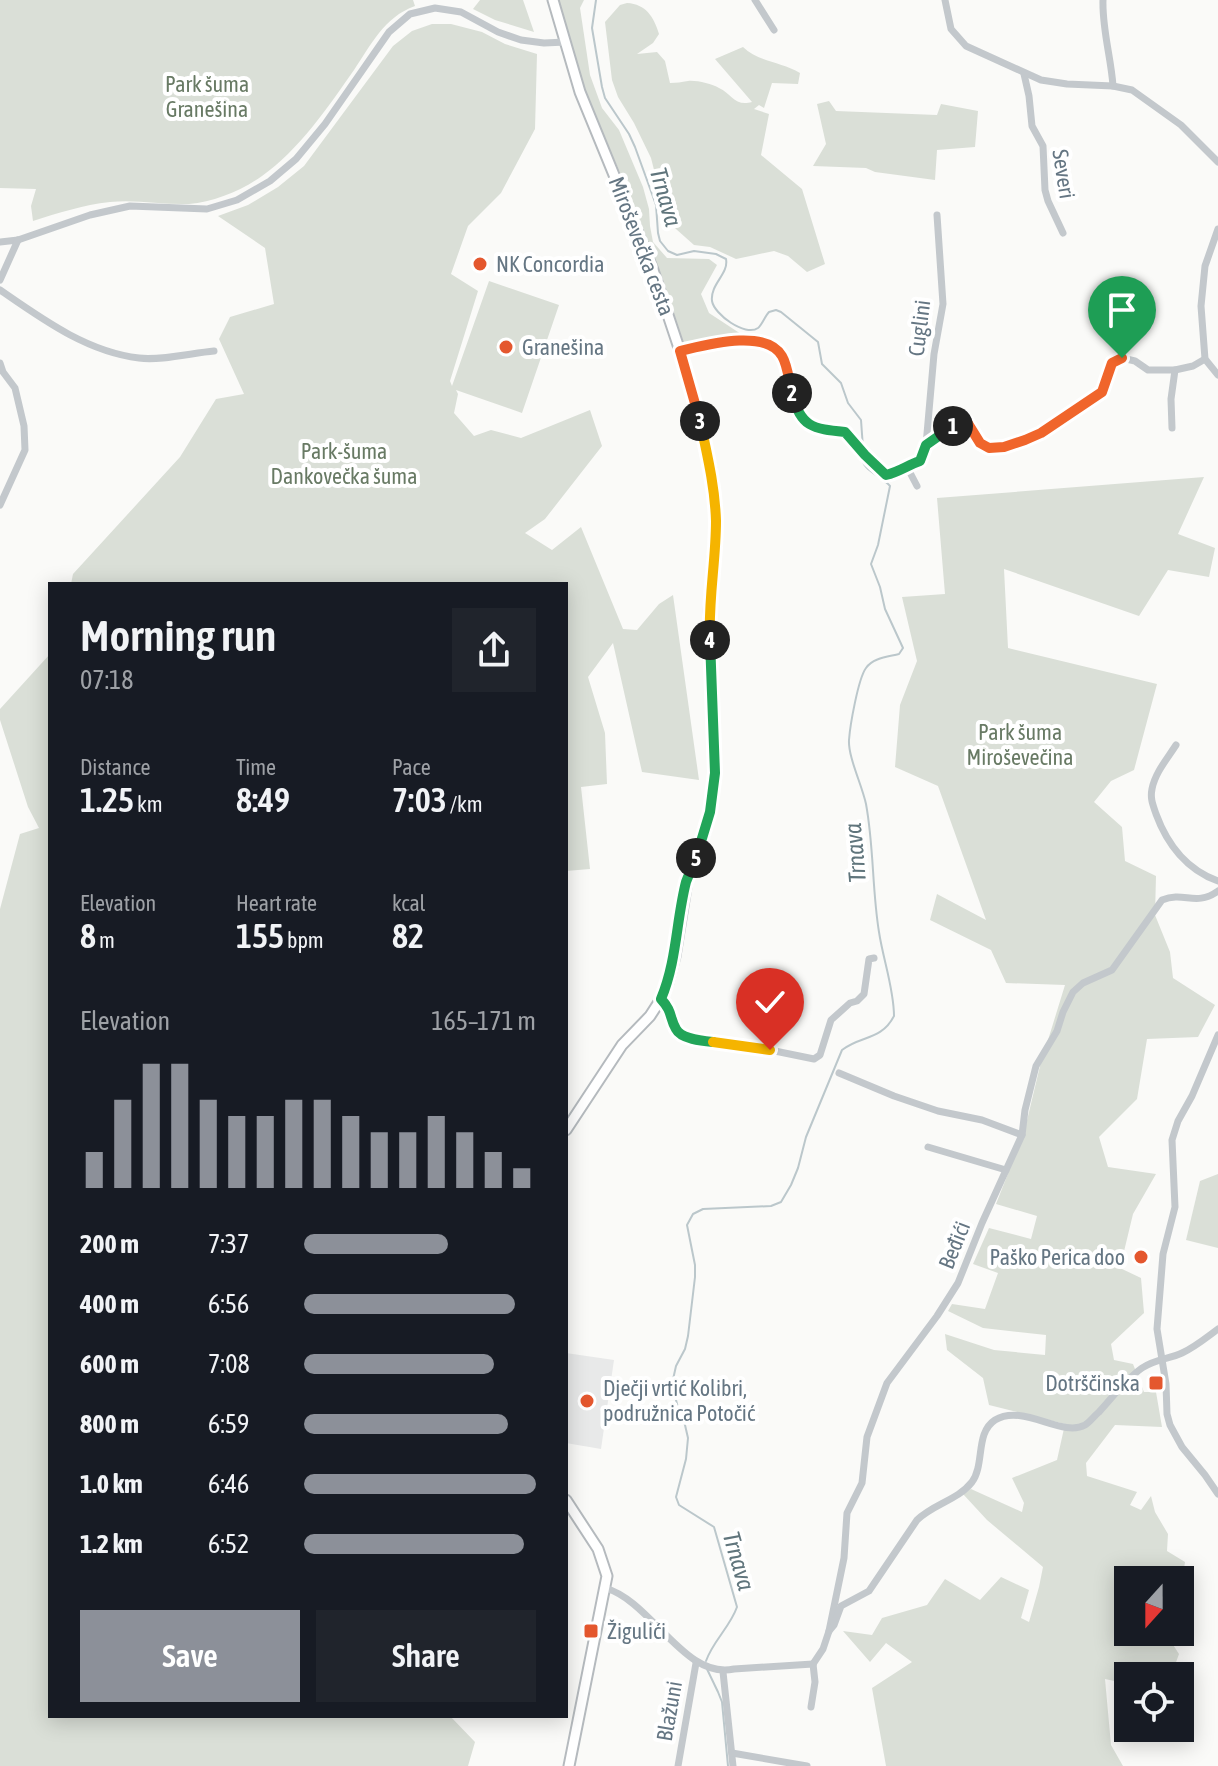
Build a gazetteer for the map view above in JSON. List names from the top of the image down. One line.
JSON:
{"streets":{"main road":["Miroševečka cesta"],"street":["Severi","Cuglini","Beđići","Blažuni"]},"water":["Trnava"],"parks":["Park šuma Granešina","Park-šuma Dankovečka šuma","Park šuma Miroševečina"],"places":{"other":["NK Concordia","Granešina","Paško Perica doo","Dječji vrtić Kolibri, podružnica Potočić"],"transit":["Dotrščinska","Žigulići"]},"north":"bottom","page":{"pins":["2","3","1","4","5"],"heading":["Morning run","07:18"],"stats":[["Distance","1.25 km"],["Time","8:49"],["Pace","7:03 /km"],["Elevation","8 m"],["Heart rate","155 bpm"],["kcal","82"]],"chart":["Elevation","165–171 m"],"list":[{"name":"200 m","note":"7:37"},{"name":"400 m","note":"6:56"},{"name":"600 m","note":"7:08"},{"name":"800 m","note":"6:59"},{"name":"1.0 km","note":"6:46"},{"name":"1.2 km","note":"6:52"}],"buttons":["Save","Share"]}}
